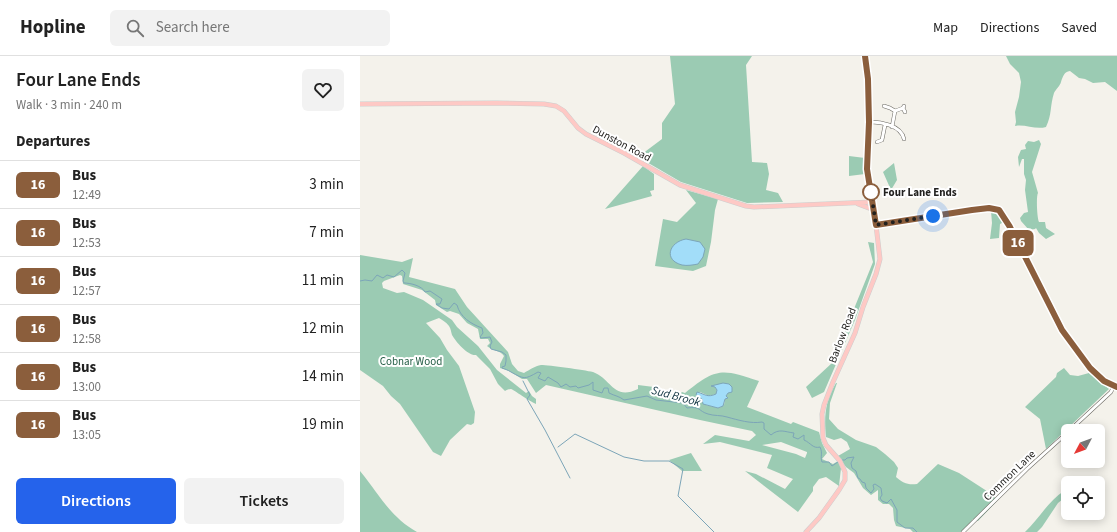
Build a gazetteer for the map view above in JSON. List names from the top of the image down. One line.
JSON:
{"streets":{"main road":["Dunston Road","Barlow Road"],"street":["Common Lane"]},"crossings":[["Dunston Road","Barlow Road"]],"water":["Sud Brook"],"parks":["Cobnar Wood"],"places":["Four Lane Ends"],"lines":["bus line 16"],"north":"bottom left","page":{"header":"Hopline","search":"Search here","nav":["Map","Directions","Saved"],"heading":[["Four Lane Ends","Walk · 3 min · 240 m"],"Departures"],"on_map":"16","list":[{"mark":"16","name":"Bus","note":"12:49","value":"3 min"},{"mark":"16","name":"Bus","note":"12:53","value":"7 min"},{"mark":"16","name":"Bus","note":"12:57","value":"11 min"},{"mark":"16","name":"Bus","note":"12:58","value":"12 min"},{"mark":"16","name":"Bus","note":"13:00","value":"14 min"},{"mark":"16","name":"Bus","note":"13:05","value":"19 min"}],"buttons":["Directions","Tickets"]}}
